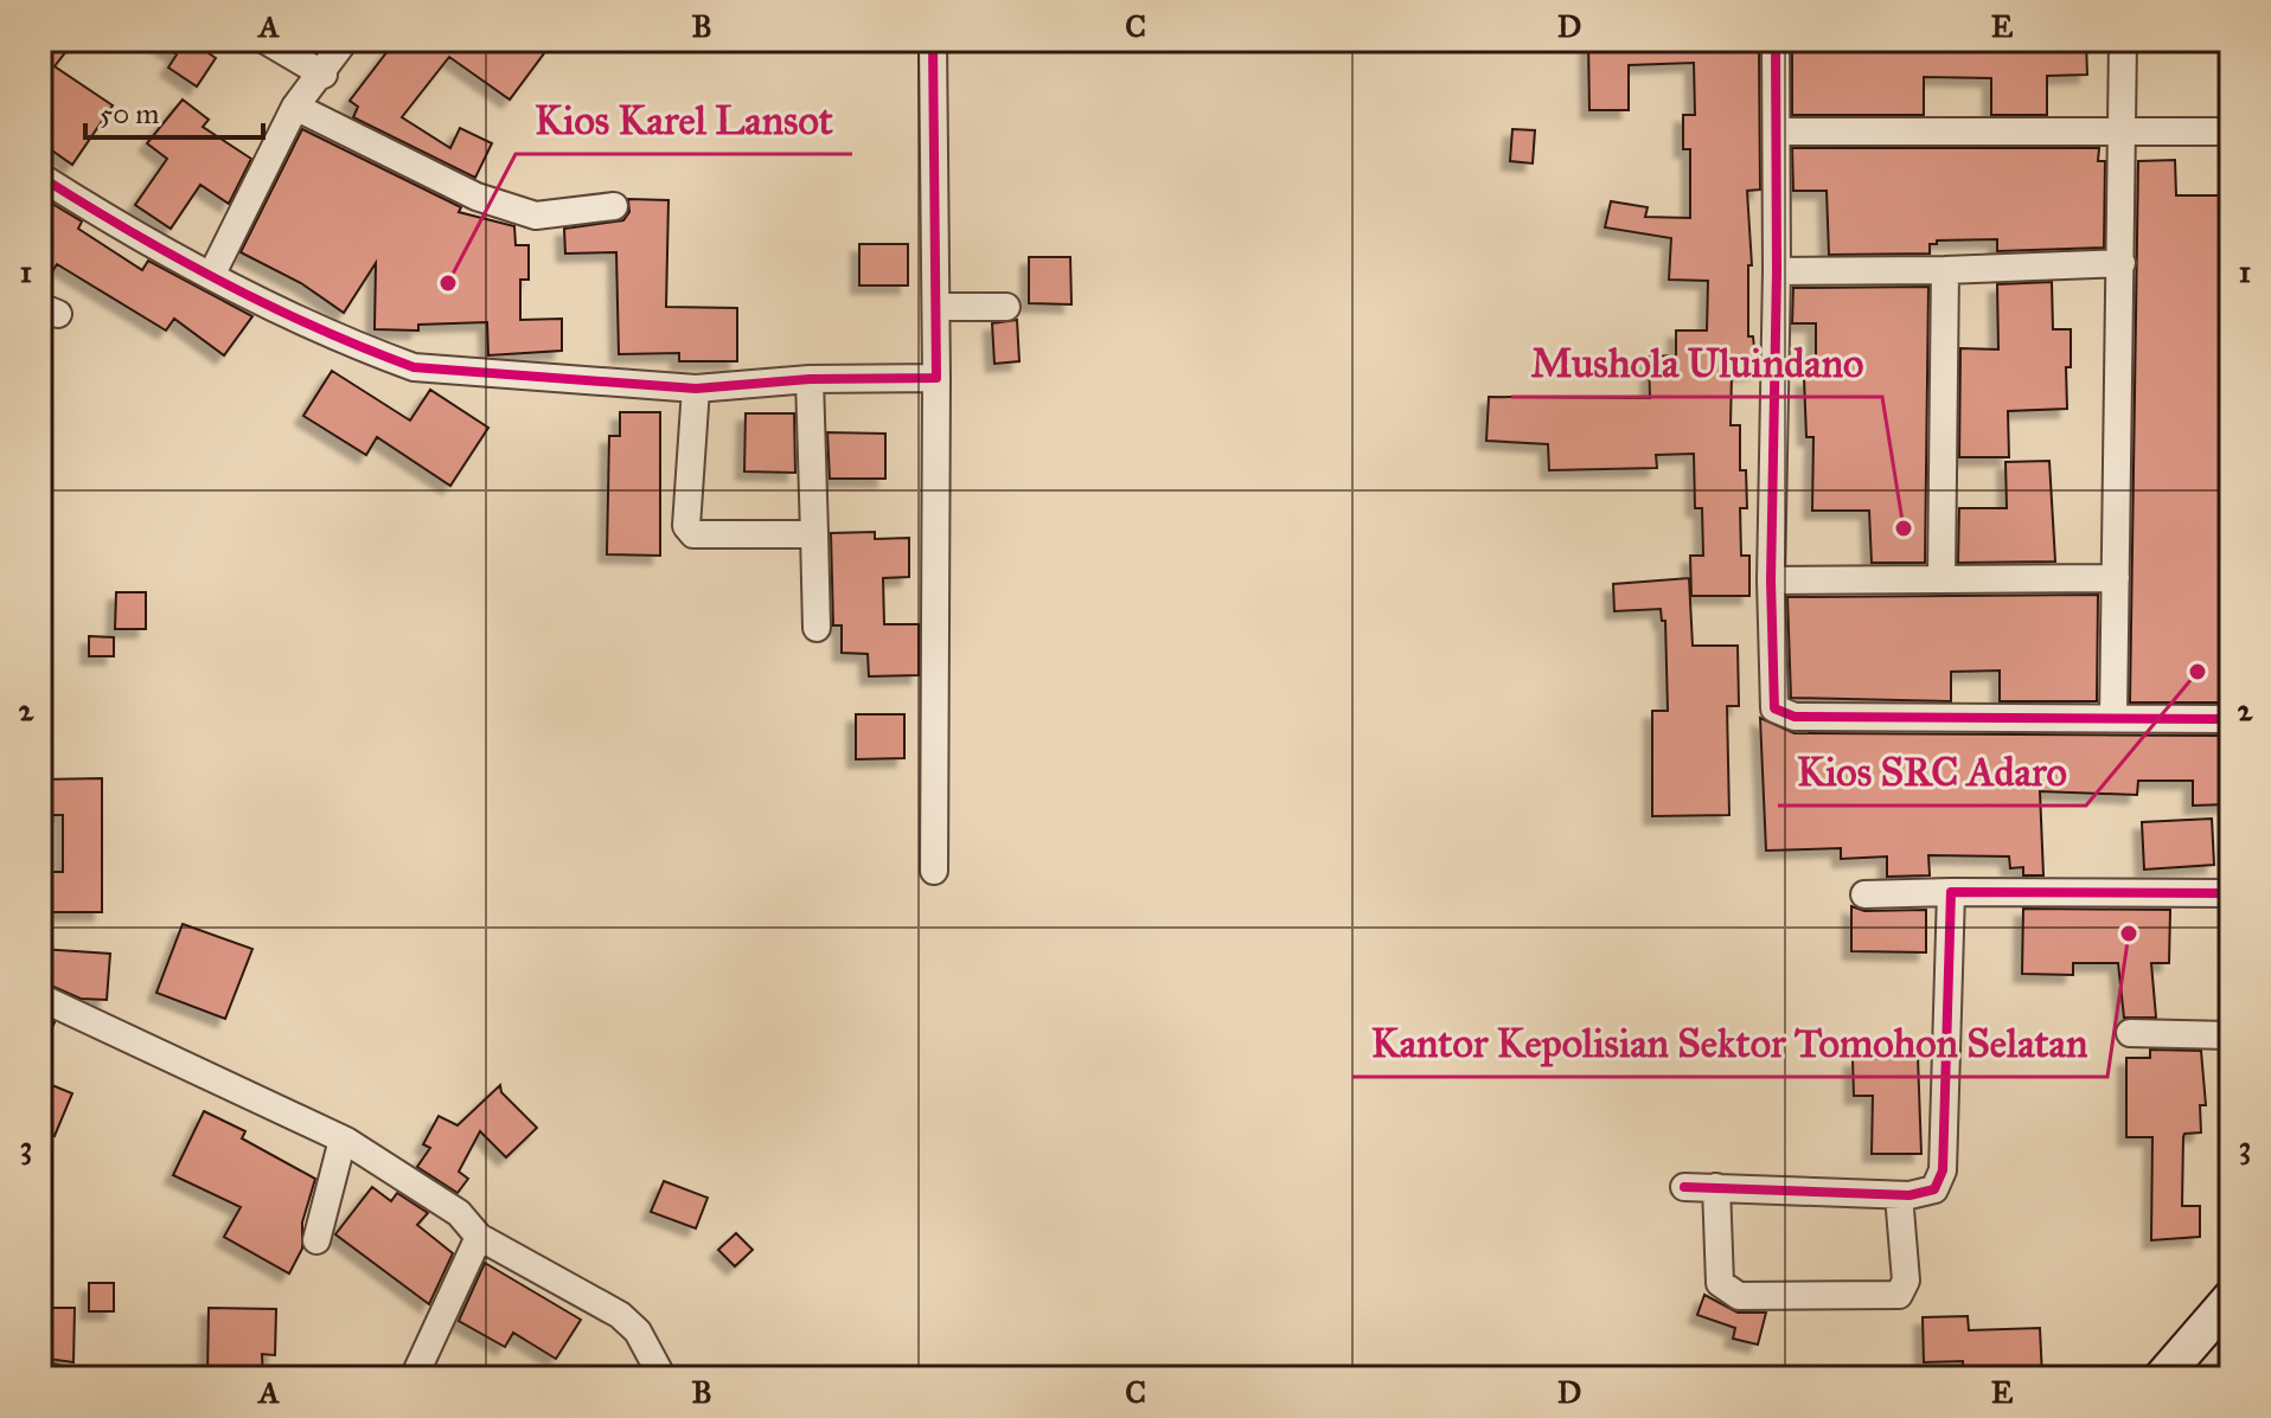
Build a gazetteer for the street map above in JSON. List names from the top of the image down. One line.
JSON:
{"places":["Kios Karel Lansot","Mushola Uluindano","Kios SRC Adaro","Kantor Kepolisian Sektor Tomohon Selatan"],"scale_bar":"50 m","grid":{"columns":["A","B","C","D","E"],"rows":["1","2","3"]}}
